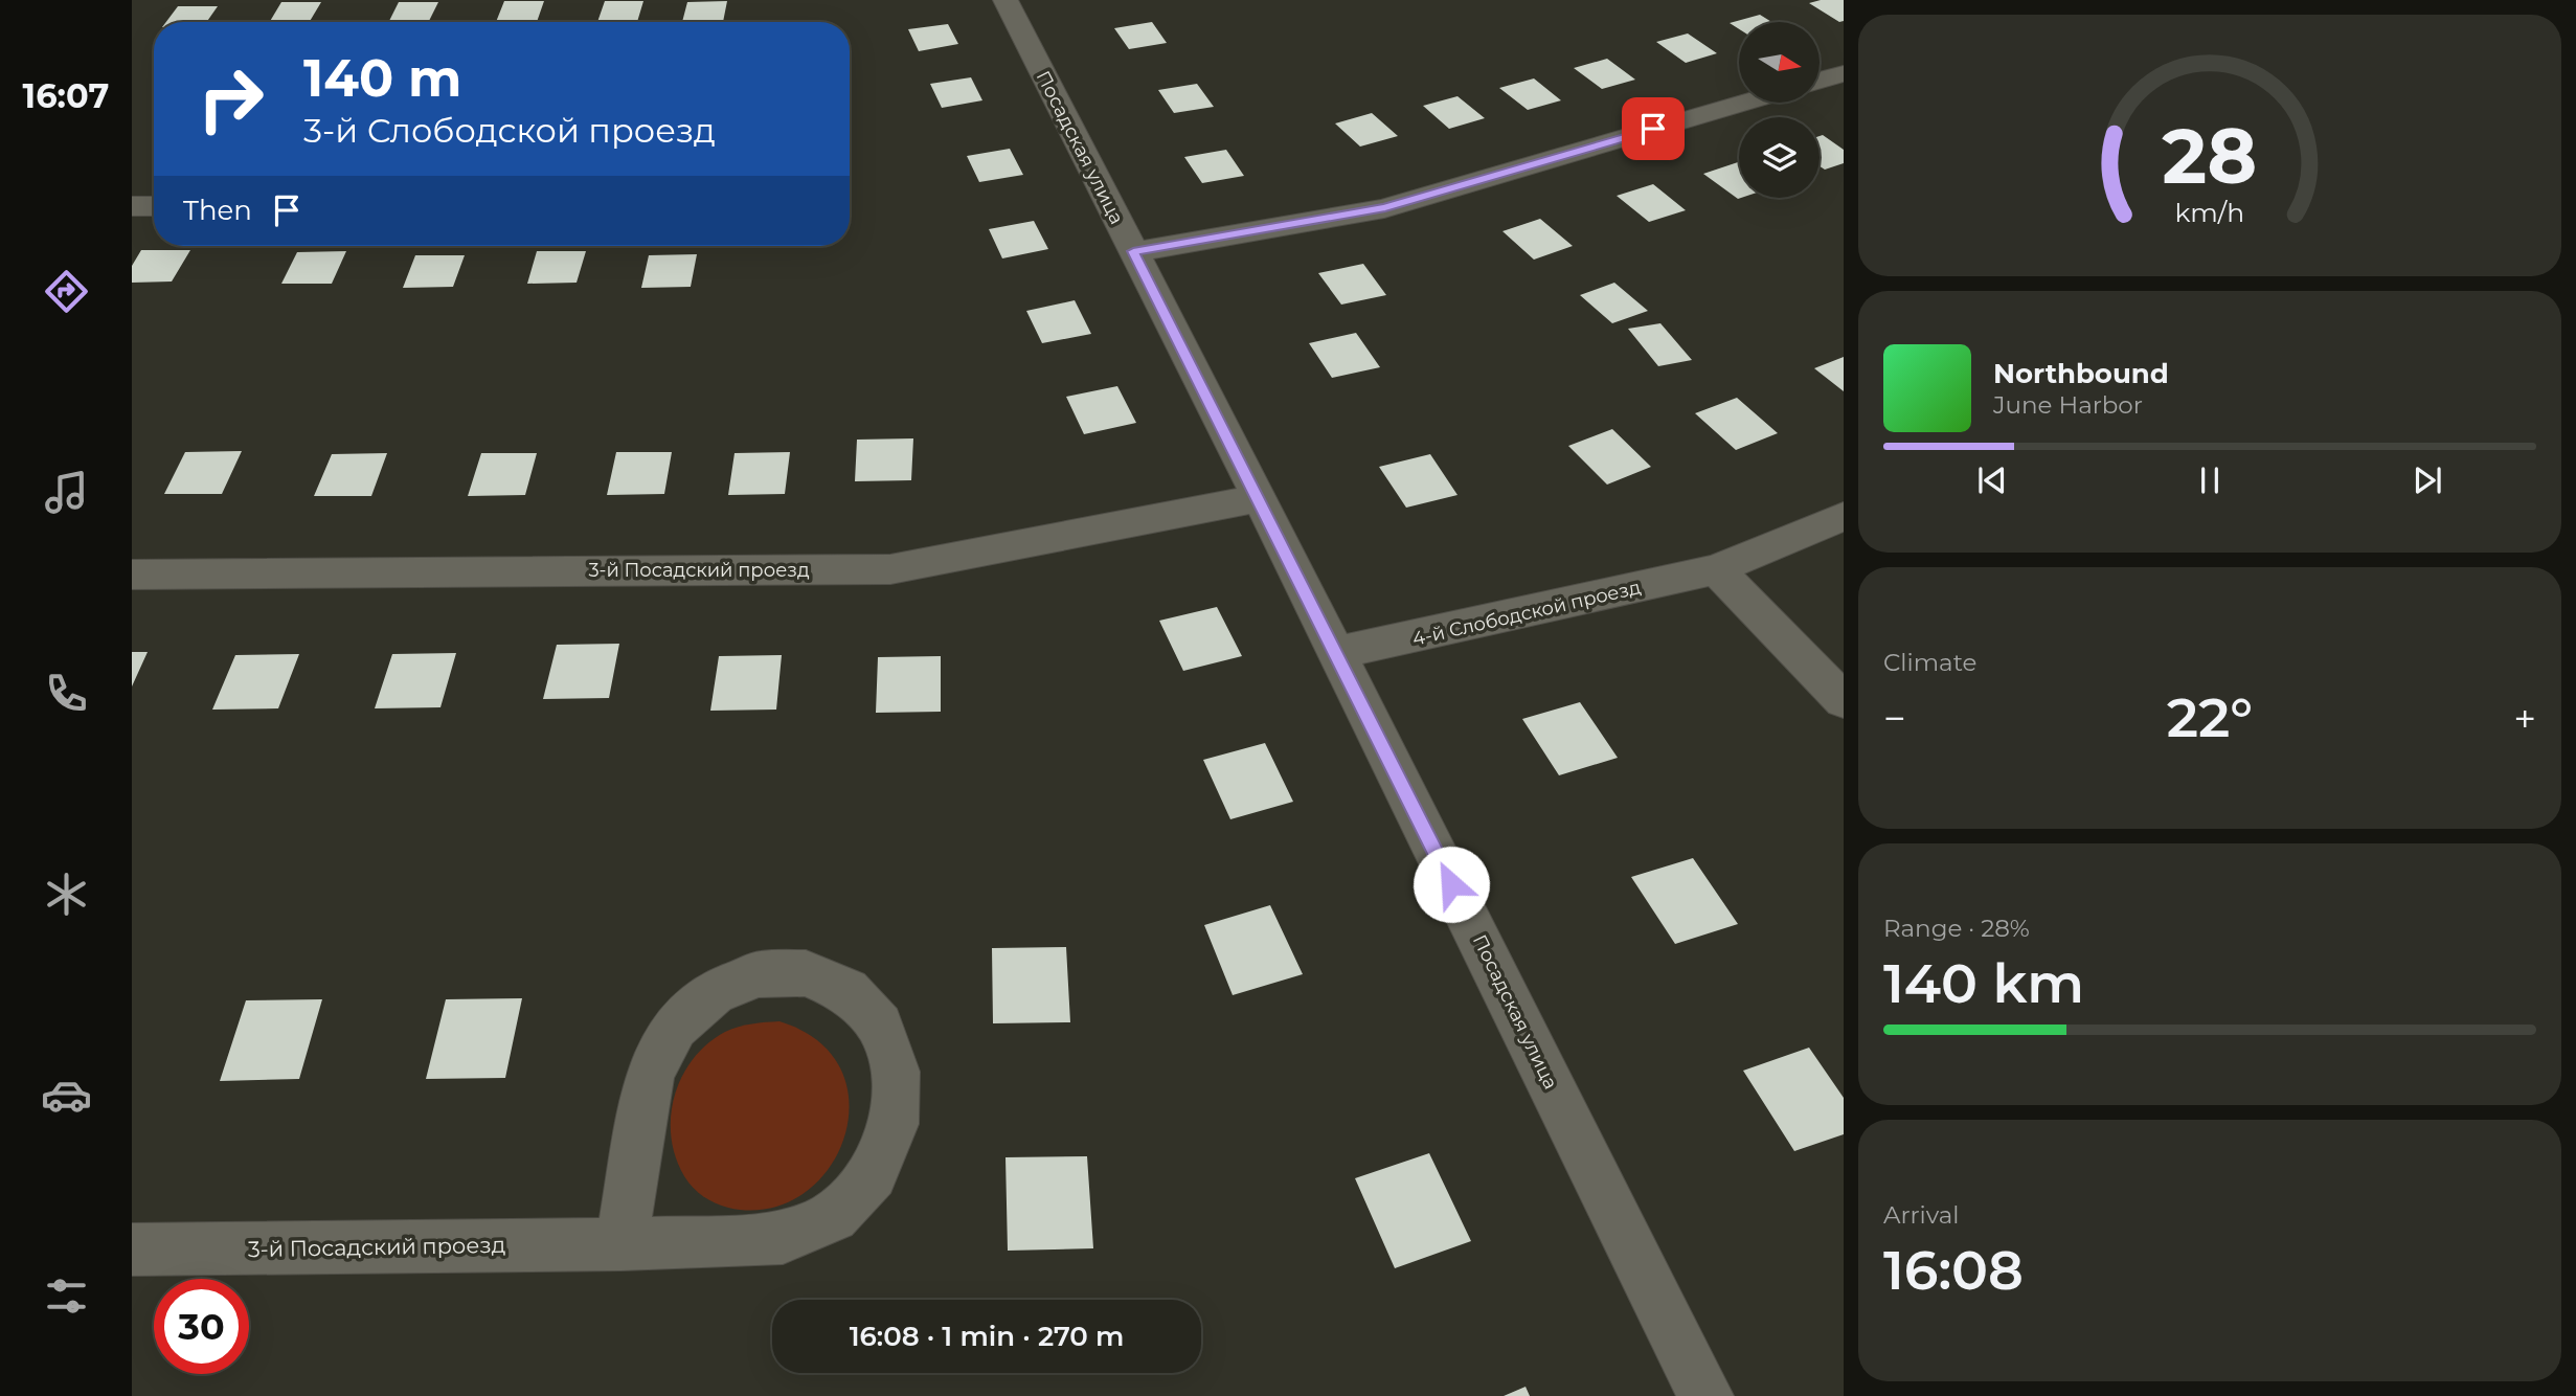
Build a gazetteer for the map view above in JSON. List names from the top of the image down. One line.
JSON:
{"streets":{"street":["Посадская улица","3-й Посадский проезд","4-й Слободской проезд"]},"crossings":[["Посадская улица","3-й Посадский проезд"],["Посадская улица","4-й Слободской проезд"]],"north":"right","page":{"tabs":"16:07","turn":["140 m","3-й Слободской проезд"],"then":"Then","song":["Northbound","June Harbor"],"tile":["Climate",["Range · 28%","140 km"],["Arrival","16:08"]],"heat":["−","22°","+"],"limit":"30","trip":"16:08 · 1 min · 270 m","gauge":["28","km/h"]}}
